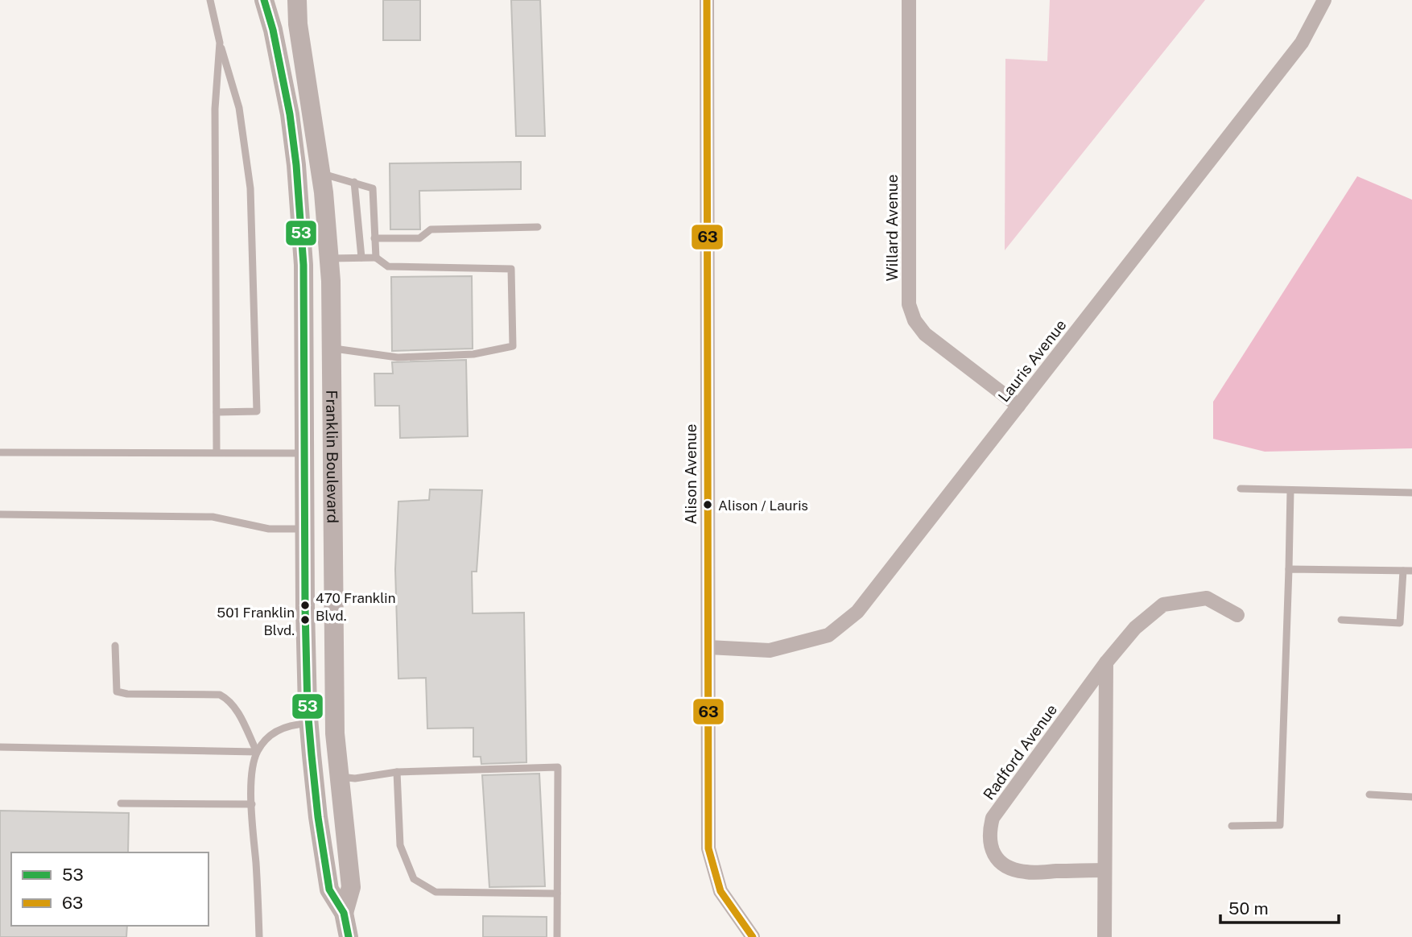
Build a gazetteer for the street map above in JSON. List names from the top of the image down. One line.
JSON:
{"streets":{"main road":["Franklin Boulevard"],"street":["Willard Avenue","Lauris Avenue","Alison Avenue","Radford Avenue"]},"crossings":[["Willard Avenue","Lauris Avenue"],["Lauris Avenue","Alison Avenue"]],"places":["Alison / Lauris","470 Franklin Blvd.","501 Franklin Blvd."],"lines":["transit line 53","transit line 63"],"legend":["53","63"],"scale_bar":"50 m"}
